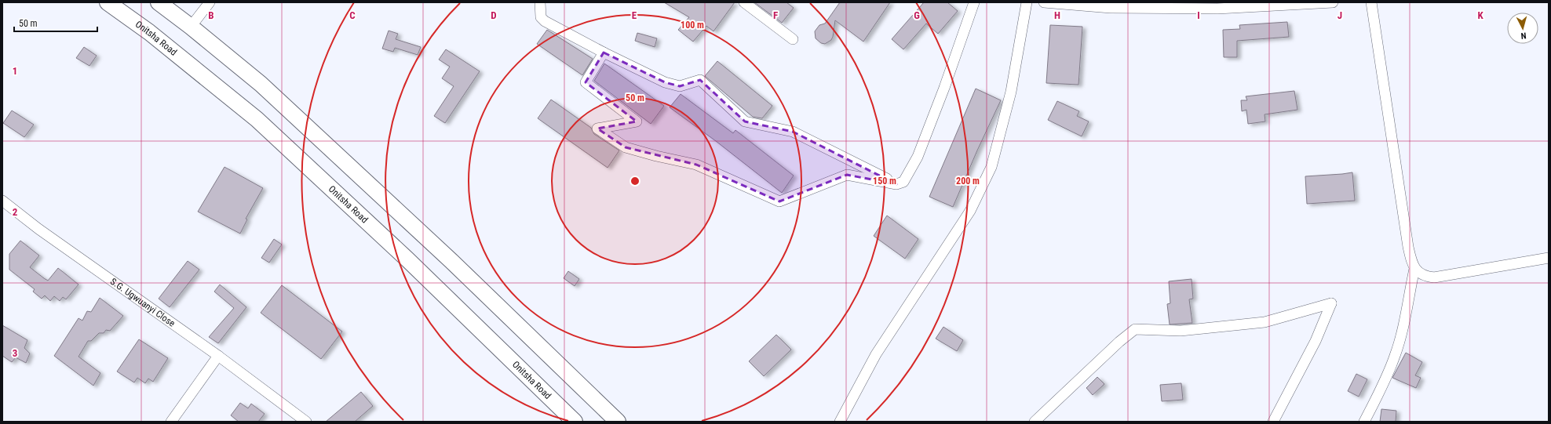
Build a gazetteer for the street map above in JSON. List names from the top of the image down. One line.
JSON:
{"streets":{"main road":["Onitsha Road"],"street":["S.G. Ugwuanyi Close"]},"scale_bar":"50 m","north":"bottom","grid":{"columns":["B","C","D","E","F","G","H","I","J","K"],"rows":["1","2","3"]},"rings":["100 m","50 m","150 m","200 m"]}
